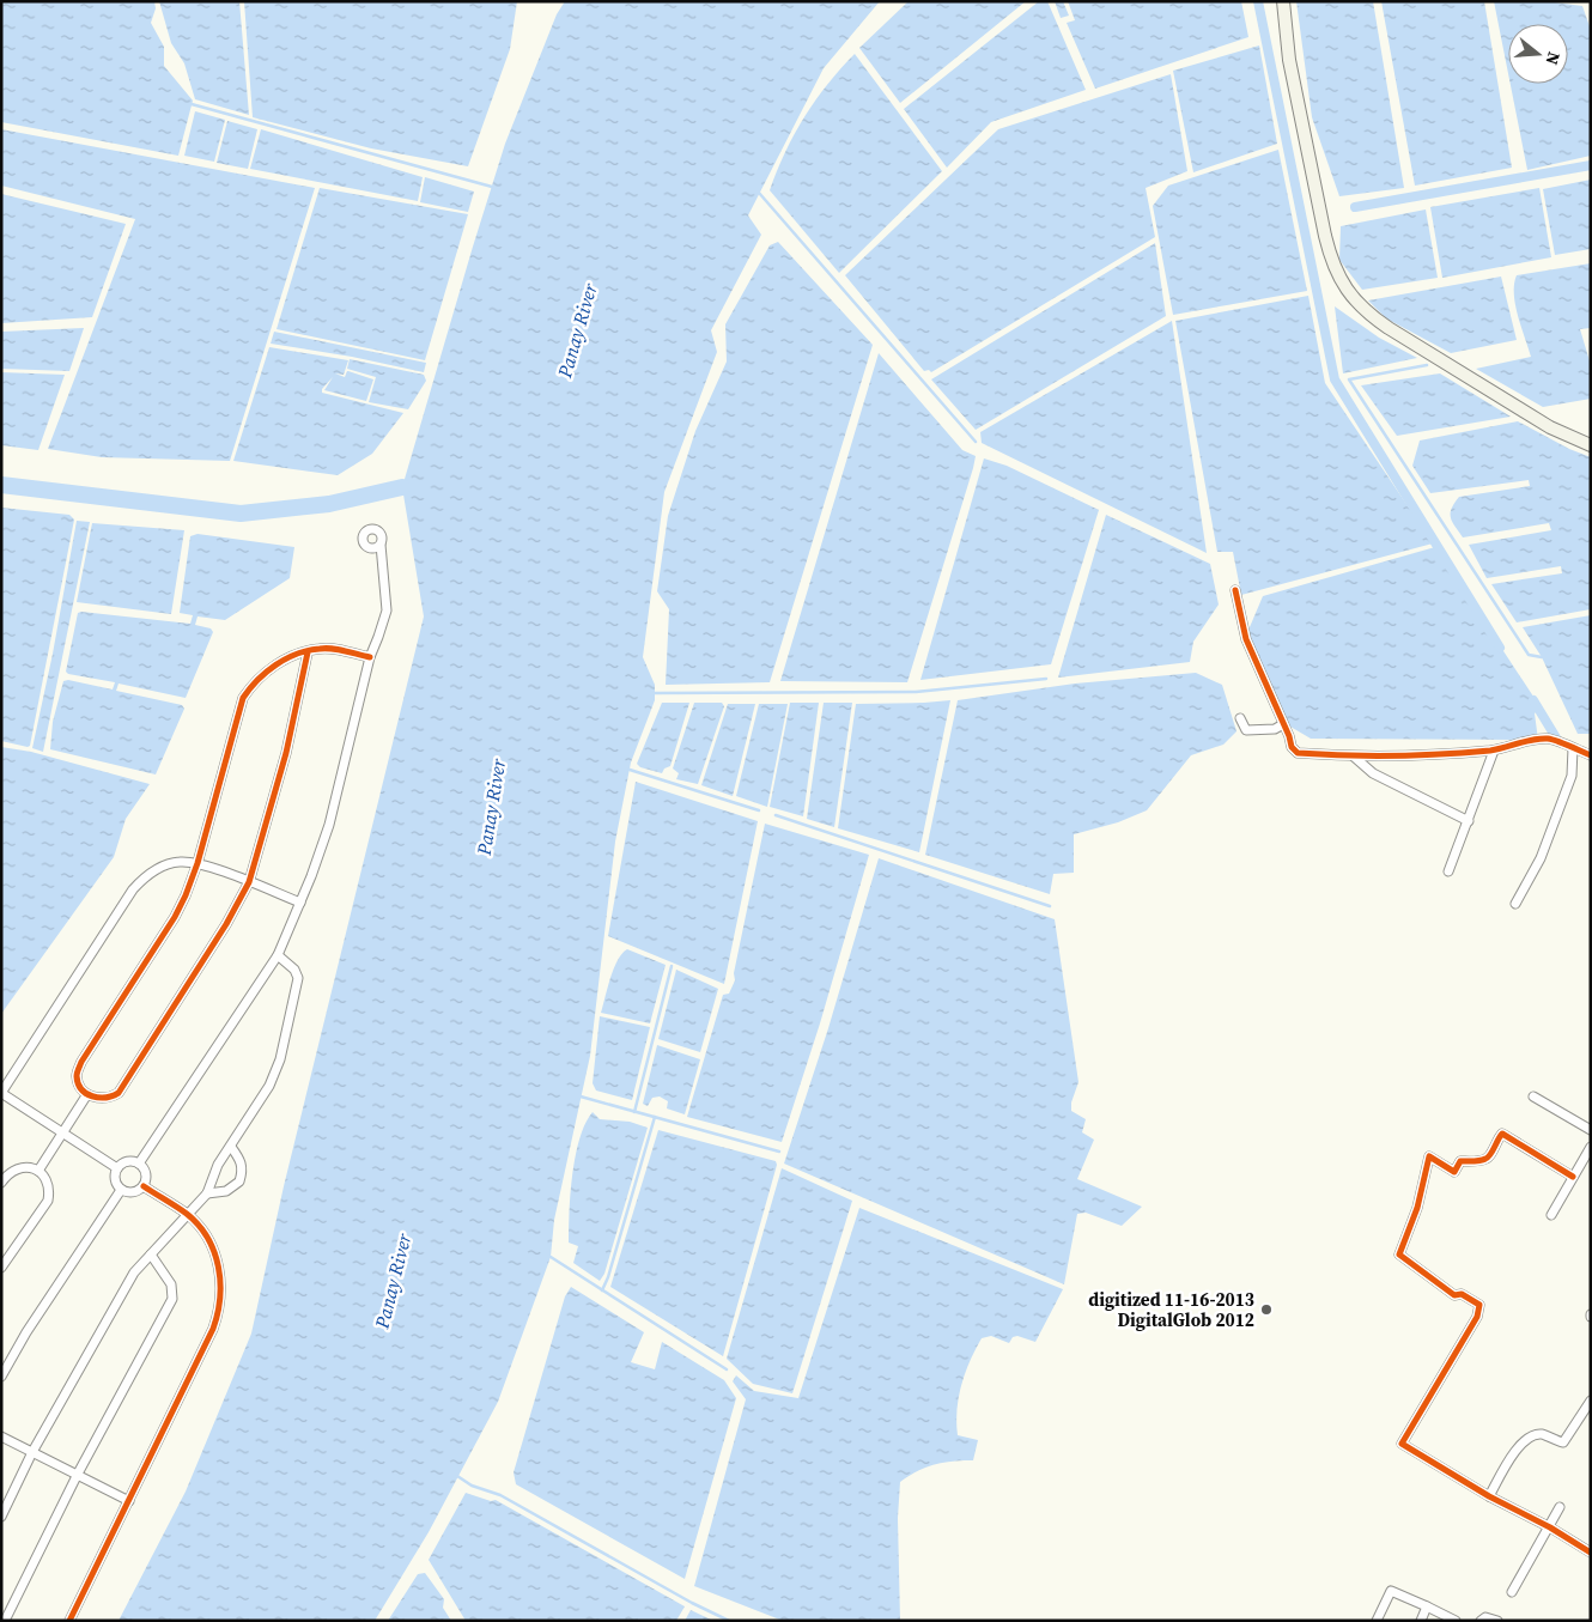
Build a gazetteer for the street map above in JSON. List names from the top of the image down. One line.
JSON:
{"water":["Panay River"],"places":["digitized 11-16-2013 DigitalGlob 2012"],"north":"right"}
